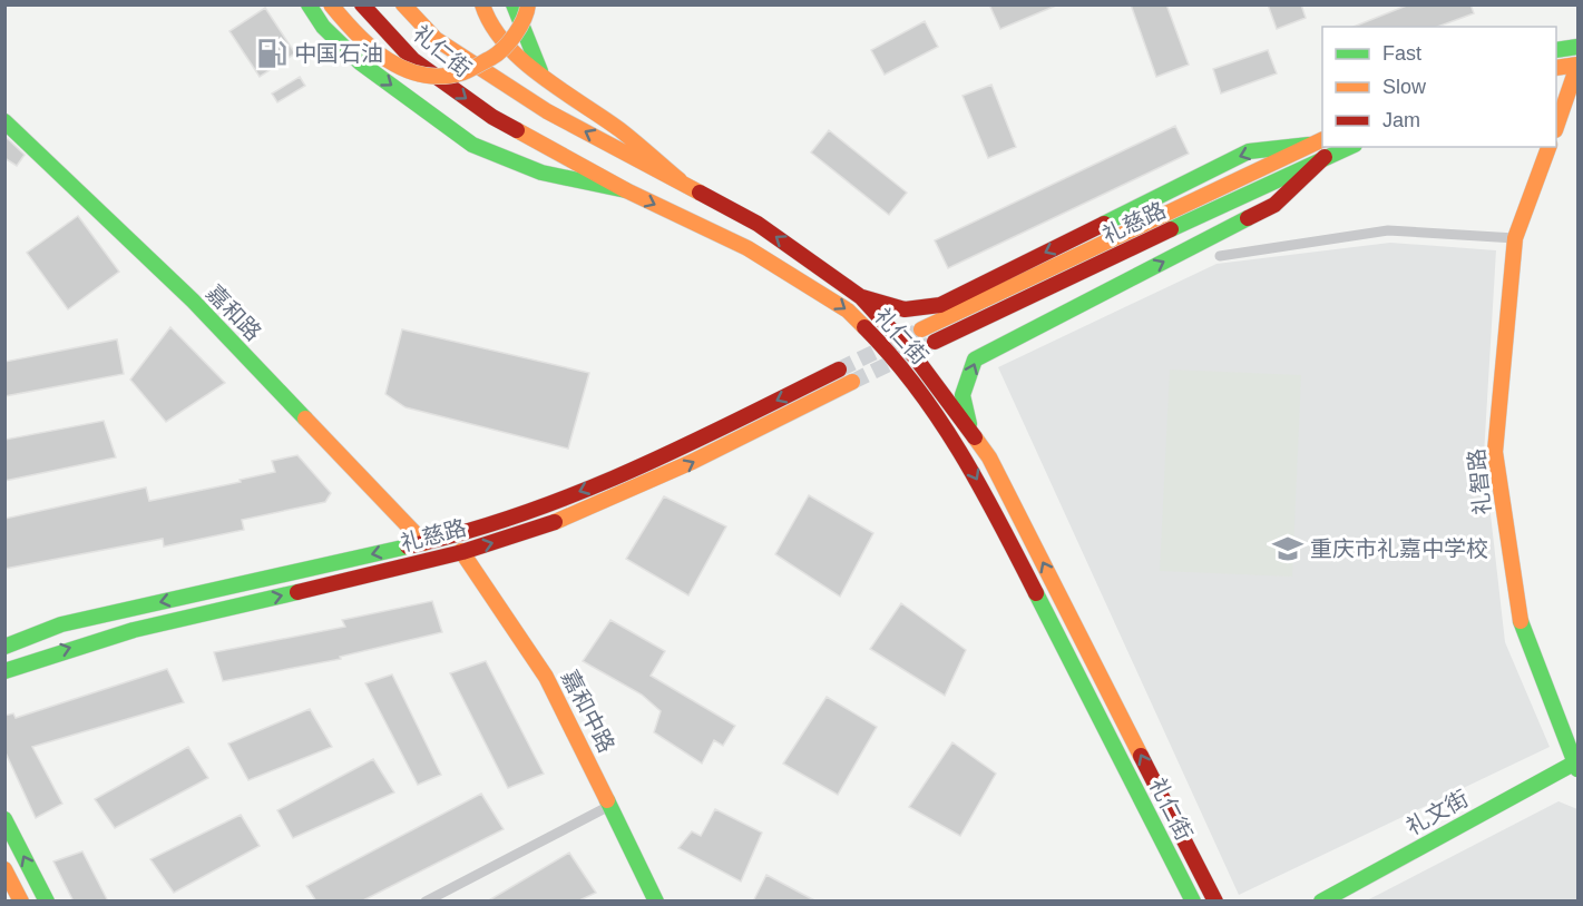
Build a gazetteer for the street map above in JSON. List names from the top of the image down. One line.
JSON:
{"streets":{"main road":["礼仁街","礼慈路","嘉和路","礼智路","嘉和中路","礼文街"]},"crossings":[["礼慈路","嘉和路"],["礼慈路","嘉和中路"],["礼智路","礼文街"]],"places":{"fuel station":["中国石油"],"school or university":["重庆市礼嘉中学校"]},"legend":["Fast","Slow","Jam"]}
